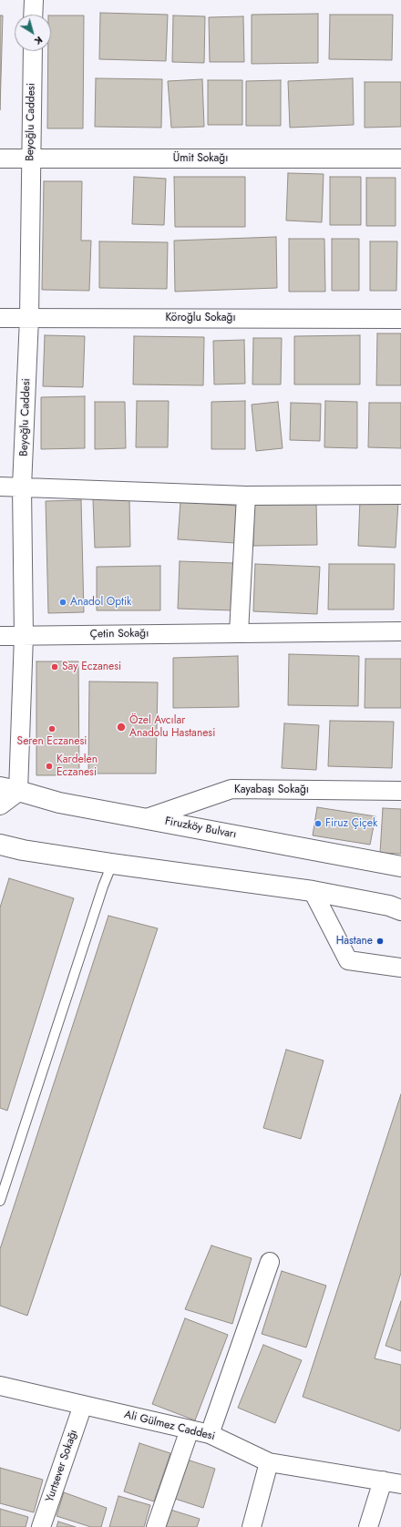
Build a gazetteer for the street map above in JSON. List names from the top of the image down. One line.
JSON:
{"streets":{"main road":["Firuzköy Bulvarı"],"street":["Beyoğlu Caddesi","Ümit Sokağı","Köroğlu Sokağı","Çetin Sokağı","Kayabaşı Sokağı","Ali Gülmez Caddesi","Yurtsever Sokağı"]},"crossings":[["Beyoğlu Caddesi","Ümit Sokağı"],["Beyoğlu Caddesi","Köroğlu Sokağı"],["Beyoğlu Caddesi","Çetin Sokağı"],["Beyoğlu Caddesi","Firuzköy Bulvarı"],["Kayabaşı Sokağı","Firuzköy Bulvarı"],["Ali Gülmez Caddesi","Yurtsever Sokağı"]],"places":["Anadol Optik","Say Eczanesi","Özel Avcılar Anadolu Hastanesi","Seren Eczanesi","Kardelen Eczanesi","Firuz Çiçek","Hastane"],"north":"bottom right"}
